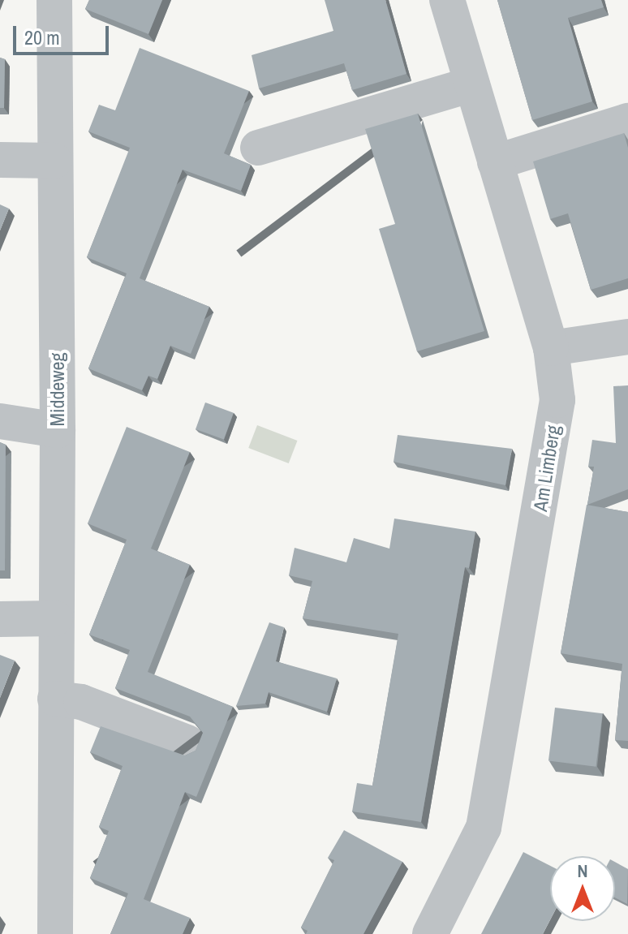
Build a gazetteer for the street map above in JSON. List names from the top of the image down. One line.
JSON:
{"streets":{"street":["Middeweg","Am Limberg"]},"scale_bar":"20 m","north":"top"}
